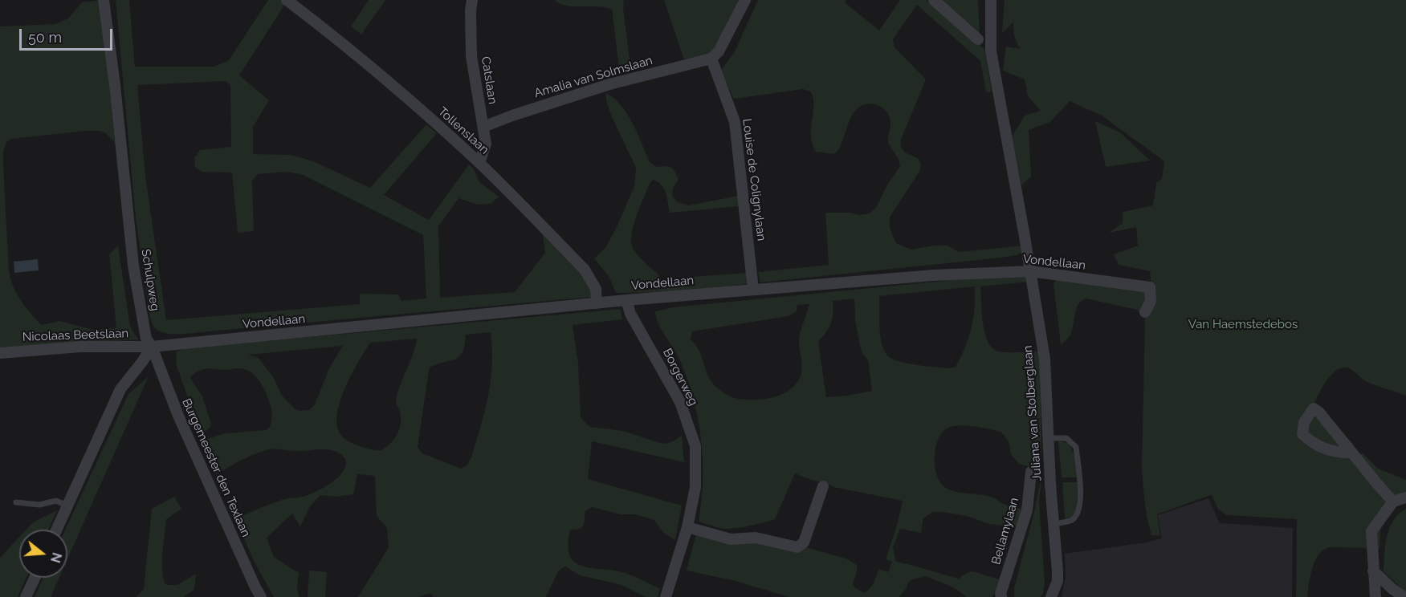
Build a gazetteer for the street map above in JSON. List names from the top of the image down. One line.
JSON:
{"streets":{"street":["Amalia van Solmslaan","Catslaan","Tollenslaan","Louise de Colignylaan","Vondellaan","Schulpweg","Nicolaas Beetslaan","Borgerweg","Juliana van Stolberglaan","Burgemeester den Texlaan","Bellamylaan"]},"crossings":[["Amalia van Solmslaan","Catslaan"],["Amalia van Solmslaan","Louise de Colignylaan"],["Catslaan","Tollenslaan"],["Tollenslaan","Vondellaan"],["Louise de Colignylaan","Vondellaan"],["Vondellaan","Schulpweg"],["Vondellaan","Nicolaas Beetslaan"],["Vondellaan","Borgerweg"],["Vondellaan","Juliana van Stolberglaan"],["Vondellaan","Burgemeester den Texlaan"],["Schulpweg","Nicolaas Beetslaan"],["Schulpweg","Burgemeester den Texlaan"],["Nicolaas Beetslaan","Burgemeester den Texlaan"]],"parks":["Van Haemstedebos"],"scale_bar":"50 m","north":"right"}
